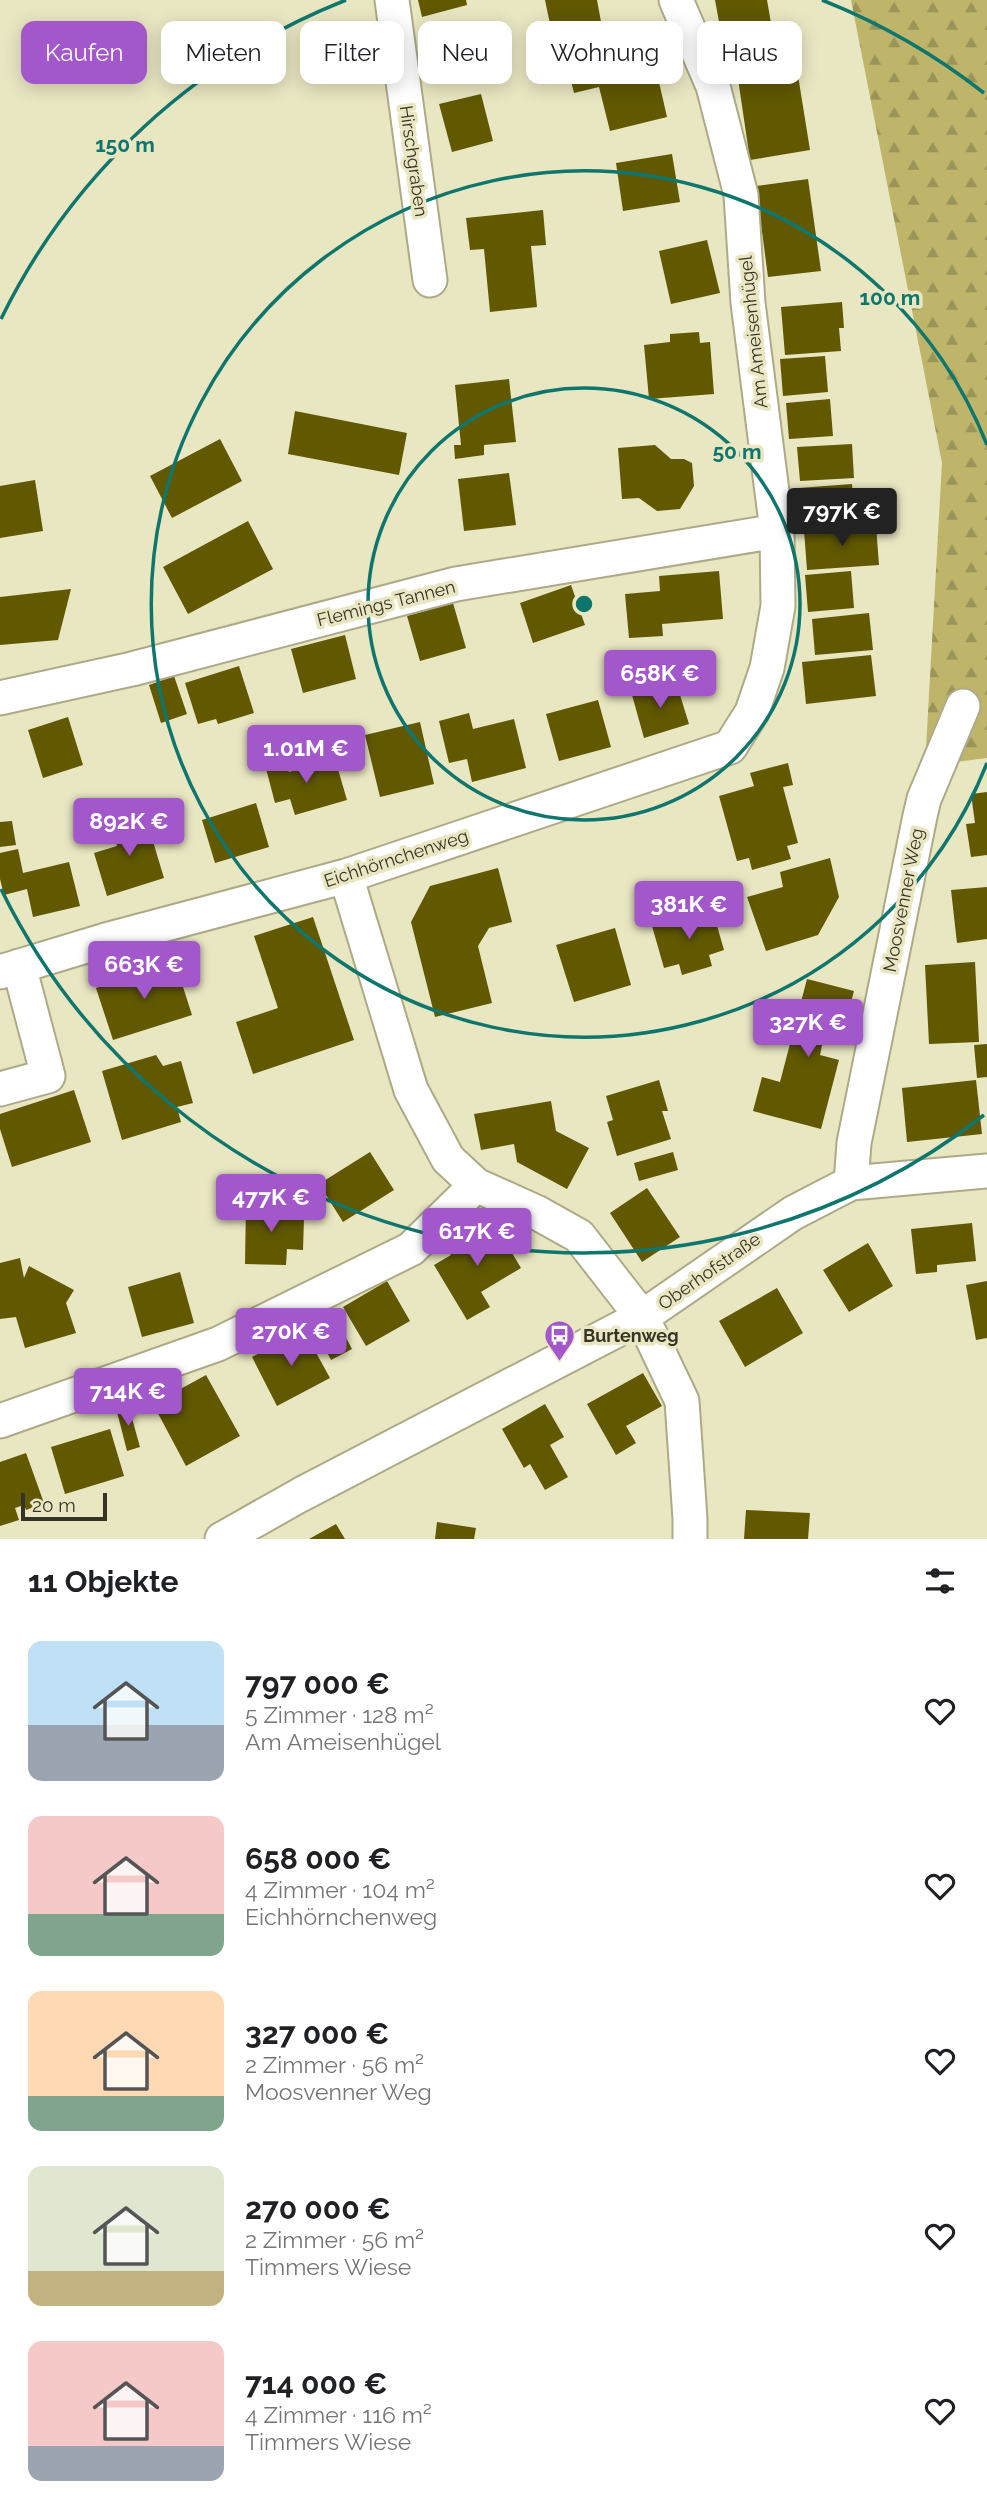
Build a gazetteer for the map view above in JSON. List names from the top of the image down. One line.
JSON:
{"streets":{"street":["Hirschgraben","Am Ameisenhügel","Flemings Tannen","Eichhörnchenweg","Moosvenner Weg","Oberhofstraße"]},"crossings":[["Am Ameisenhügel","Flemings Tannen"],["Am Ameisenhügel","Eichhörnchenweg"],["Moosvenner Weg","Oberhofstraße"]],"places":{"bus stop":["Burtenweg"]},"scale_bar":"20 m","page":{"chip":["Kaufen","Mieten","Filter","Neu","Wohnung","Haus"],"price":["797K €","658K €","1.01M €","892K €","381K €","663K €","327K €","477K €","617K €","270K €","714K €"],"scale":"20 m","heading":"11 Objekte","list":[{"name":"797 000 €","note":"5 Zimmer · 128 m² · Am Ameisenhügel"},{"name":"658 000 €","note":"4 Zimmer · 104 m² · Eichhörnchenweg"},{"name":"327 000 €","note":"2 Zimmer · 56 m² · Moosvenner Weg"},{"name":"270 000 €","note":"2 Zimmer · 56 m² · Timmers Wiese"},{"name":"714 000 €","note":"4 Zimmer · 116 m² · Timmers Wiese"}]},"rings":["150 m","100 m","50 m"]}
